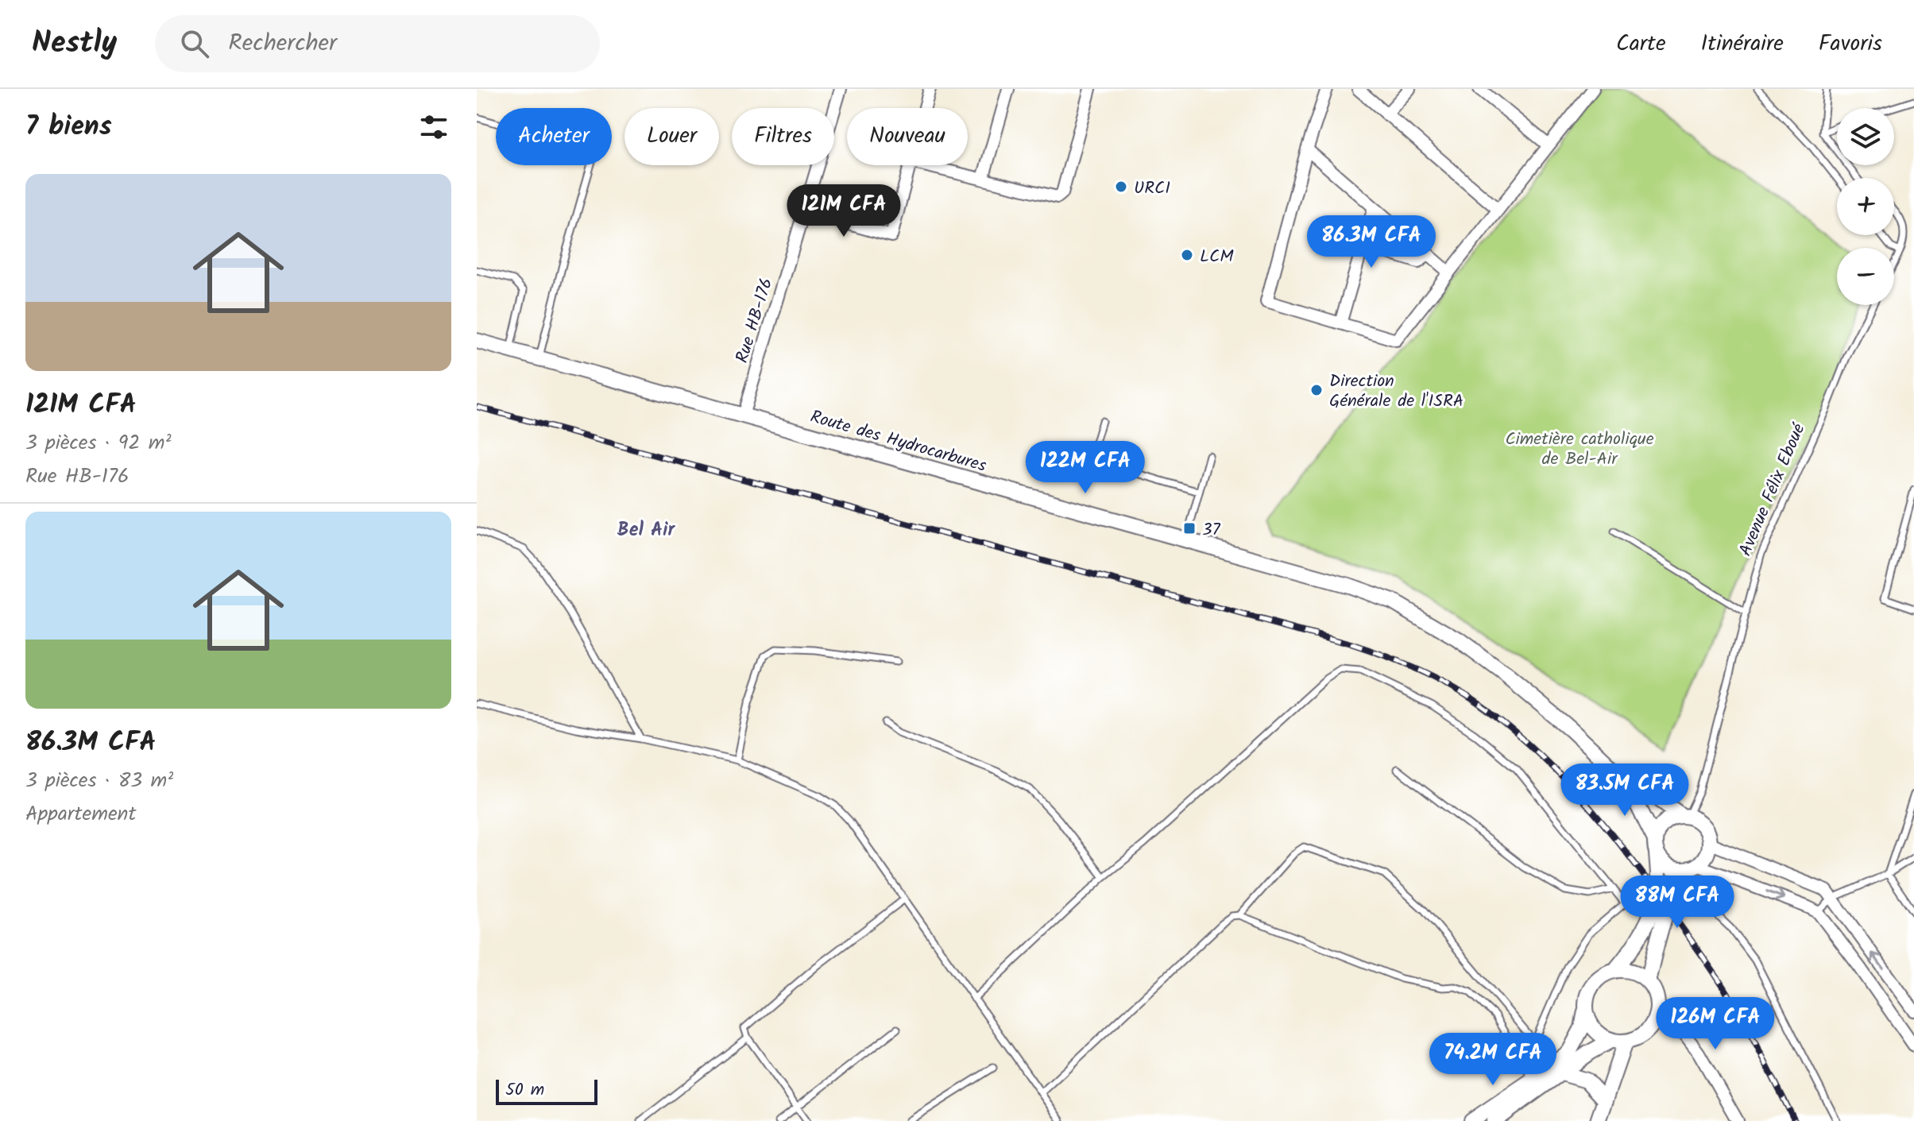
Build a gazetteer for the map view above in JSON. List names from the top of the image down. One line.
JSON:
{"streets":{"street":["Rue HB-176","Route des Hydrocarbures"],"lane":["Avenue Félix Eboué"]},"crossings":[["Rue HB-176","Route des Hydrocarbures"],["Route des Hydrocarbures","Avenue Félix Eboué"]],"districts":["Bel Air"],"parks":["Cimetière catholique de Bel-Air"],"places":{"other":["URCI","LCM","Direction Générale de l'ISRA"],"transit":["37"]},"scale_bar":"50 m","page":{"header":"Nestly","search":"Rechercher","nav":["Carte","Itinéraire","Favoris"],"heading":"7 biens","map_buttons":["+","−"],"chip":["Acheter","Louer","Filtres","Nouveau"],"list":[{"name":"121M CFA","note":"3 pièces · 92 m² · Rue HB-176"},{"name":"86.3M CFA","note":"3 pièces · 83 m² · Appartement"}],"price":["121M CFA","86.3M CFA","122M CFA","83.5M CFA","88M CFA","126M CFA","74.2M CFA"],"scale":"50 m"}}
